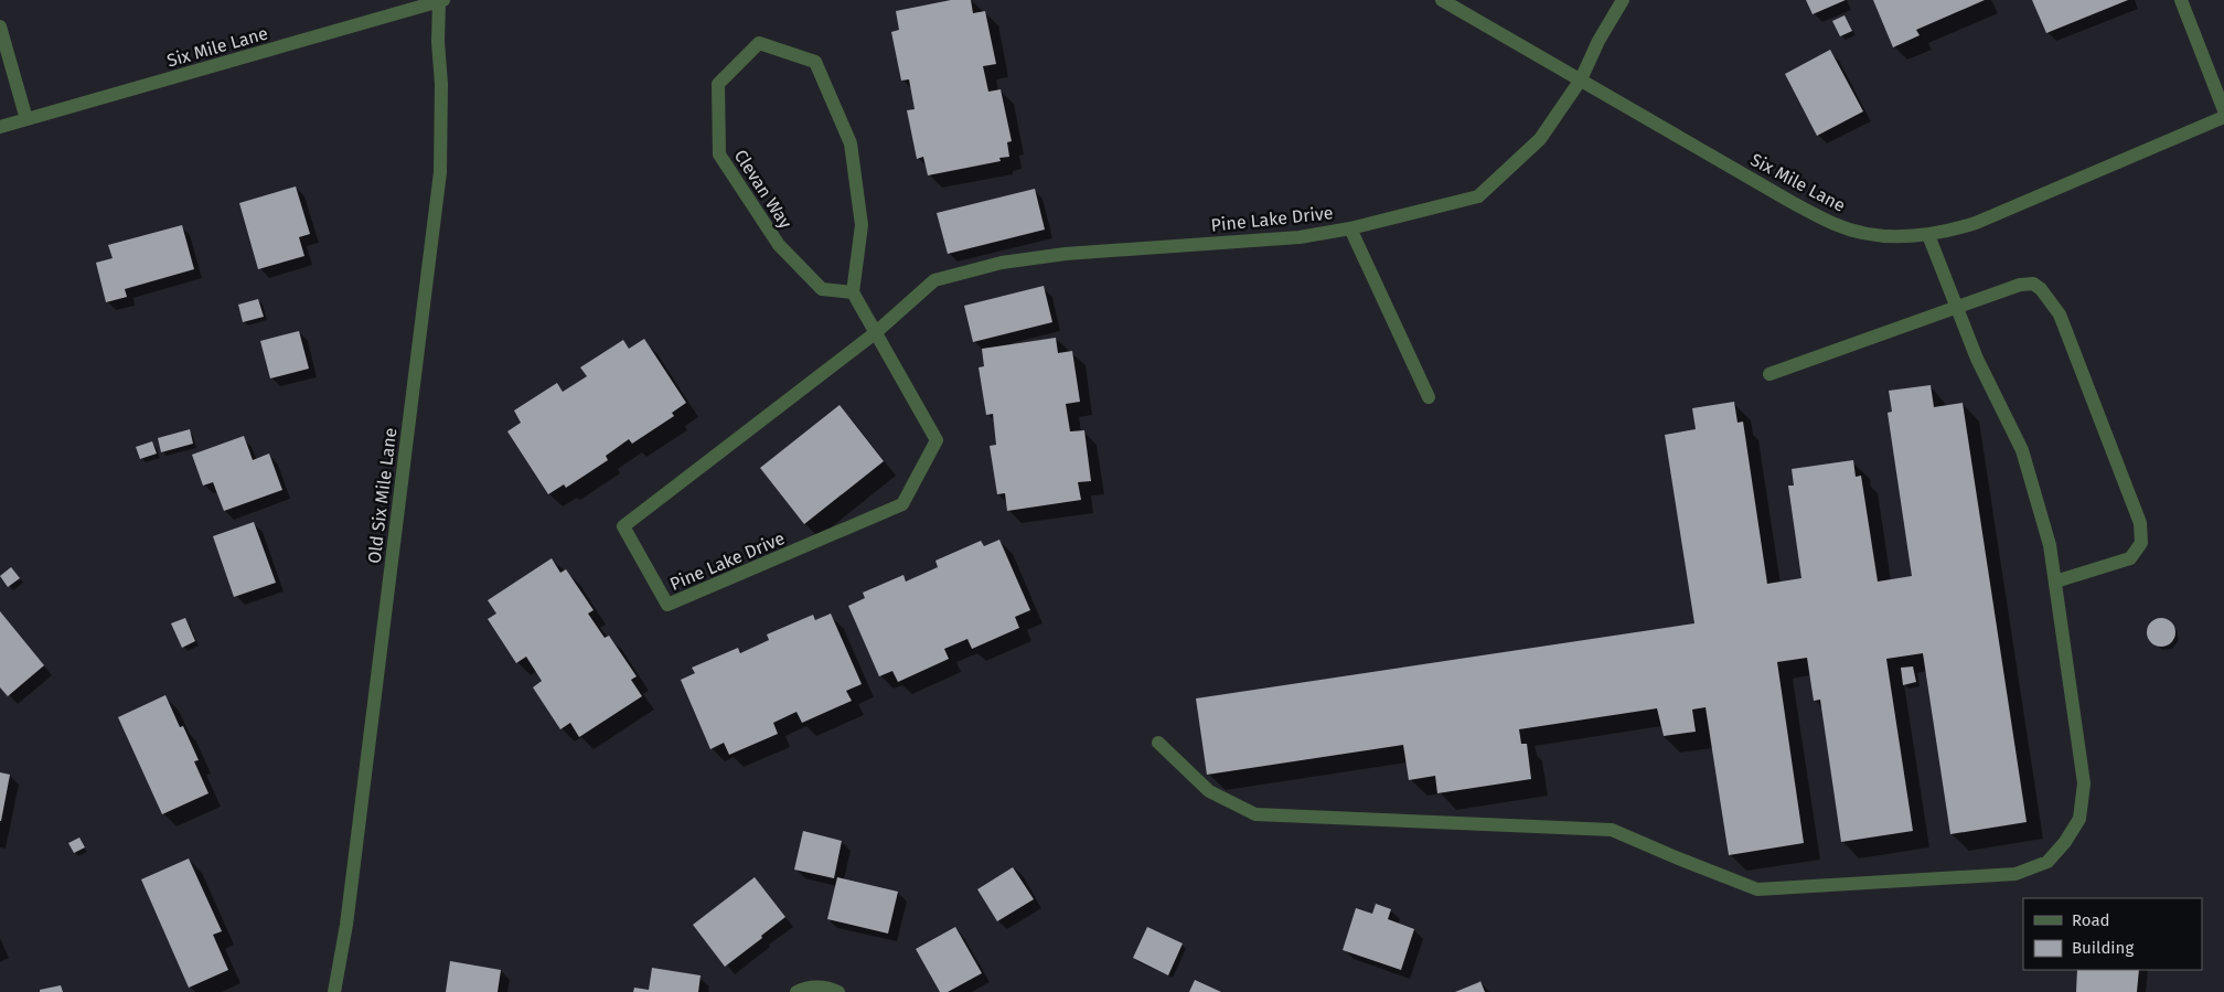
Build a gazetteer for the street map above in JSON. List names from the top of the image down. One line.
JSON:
{"streets":{"street":["Six Mile Lane","Clevan Way","Pine Lake Drive","Old Six Mile Lane"]},"crossings":[["Six Mile Lane","Pine Lake Drive"],["Six Mile Lane","Old Six Mile Lane"]],"legend":["Road","Building"]}
